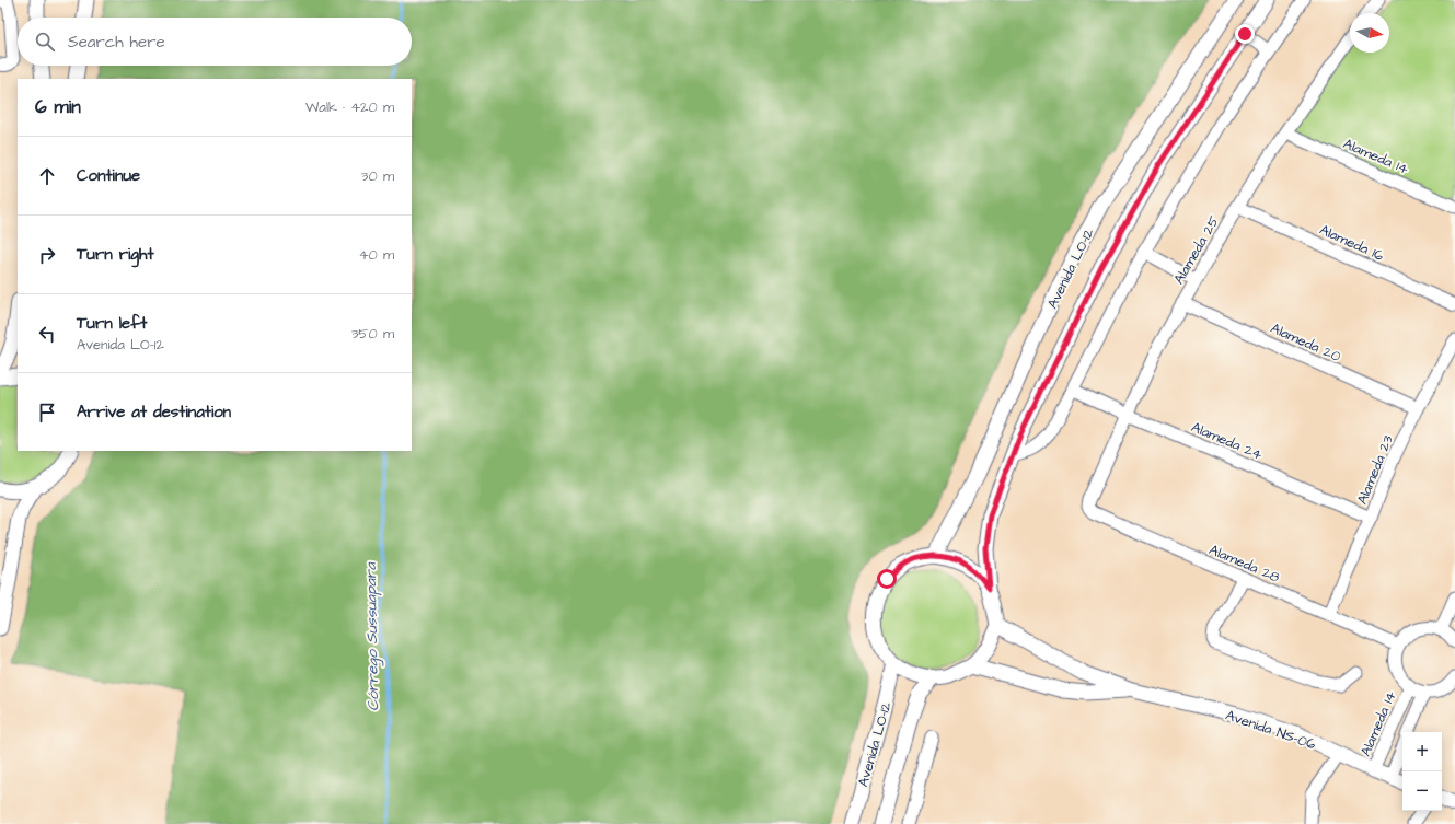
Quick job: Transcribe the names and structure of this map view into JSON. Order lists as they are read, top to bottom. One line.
{"streets":{"street":["Alameda 14","Alameda 16","Alameda 25","Avenida LO-12","Alameda 20","Alameda 24","Alameda 23","Alameda 28","Avenida NS-06"]},"crossings":[["Alameda 14","Alameda 25"],["Alameda 14","Avenida NS-06"],["Alameda 16","Alameda 25"],["Alameda 25","Alameda 20"],["Alameda 25","Alameda 24"],["Alameda 25","Alameda 28"],["Avenida LO-12","Avenida NS-06"],["Alameda 20","Alameda 23"],["Alameda 24","Alameda 23"],["Alameda 23","Alameda 28"]],"water":["Córrego Sussuapara"],"north":"right","page":{"search":"Search here","heading":["6 min","Walk · 420 m"],"list":[["Continue","30 m"],["Turn right","40 m"],["Turn left","Avenida LO-12","350 m"],"Arrive at destination"],"map_buttons":["+","−"]}}
